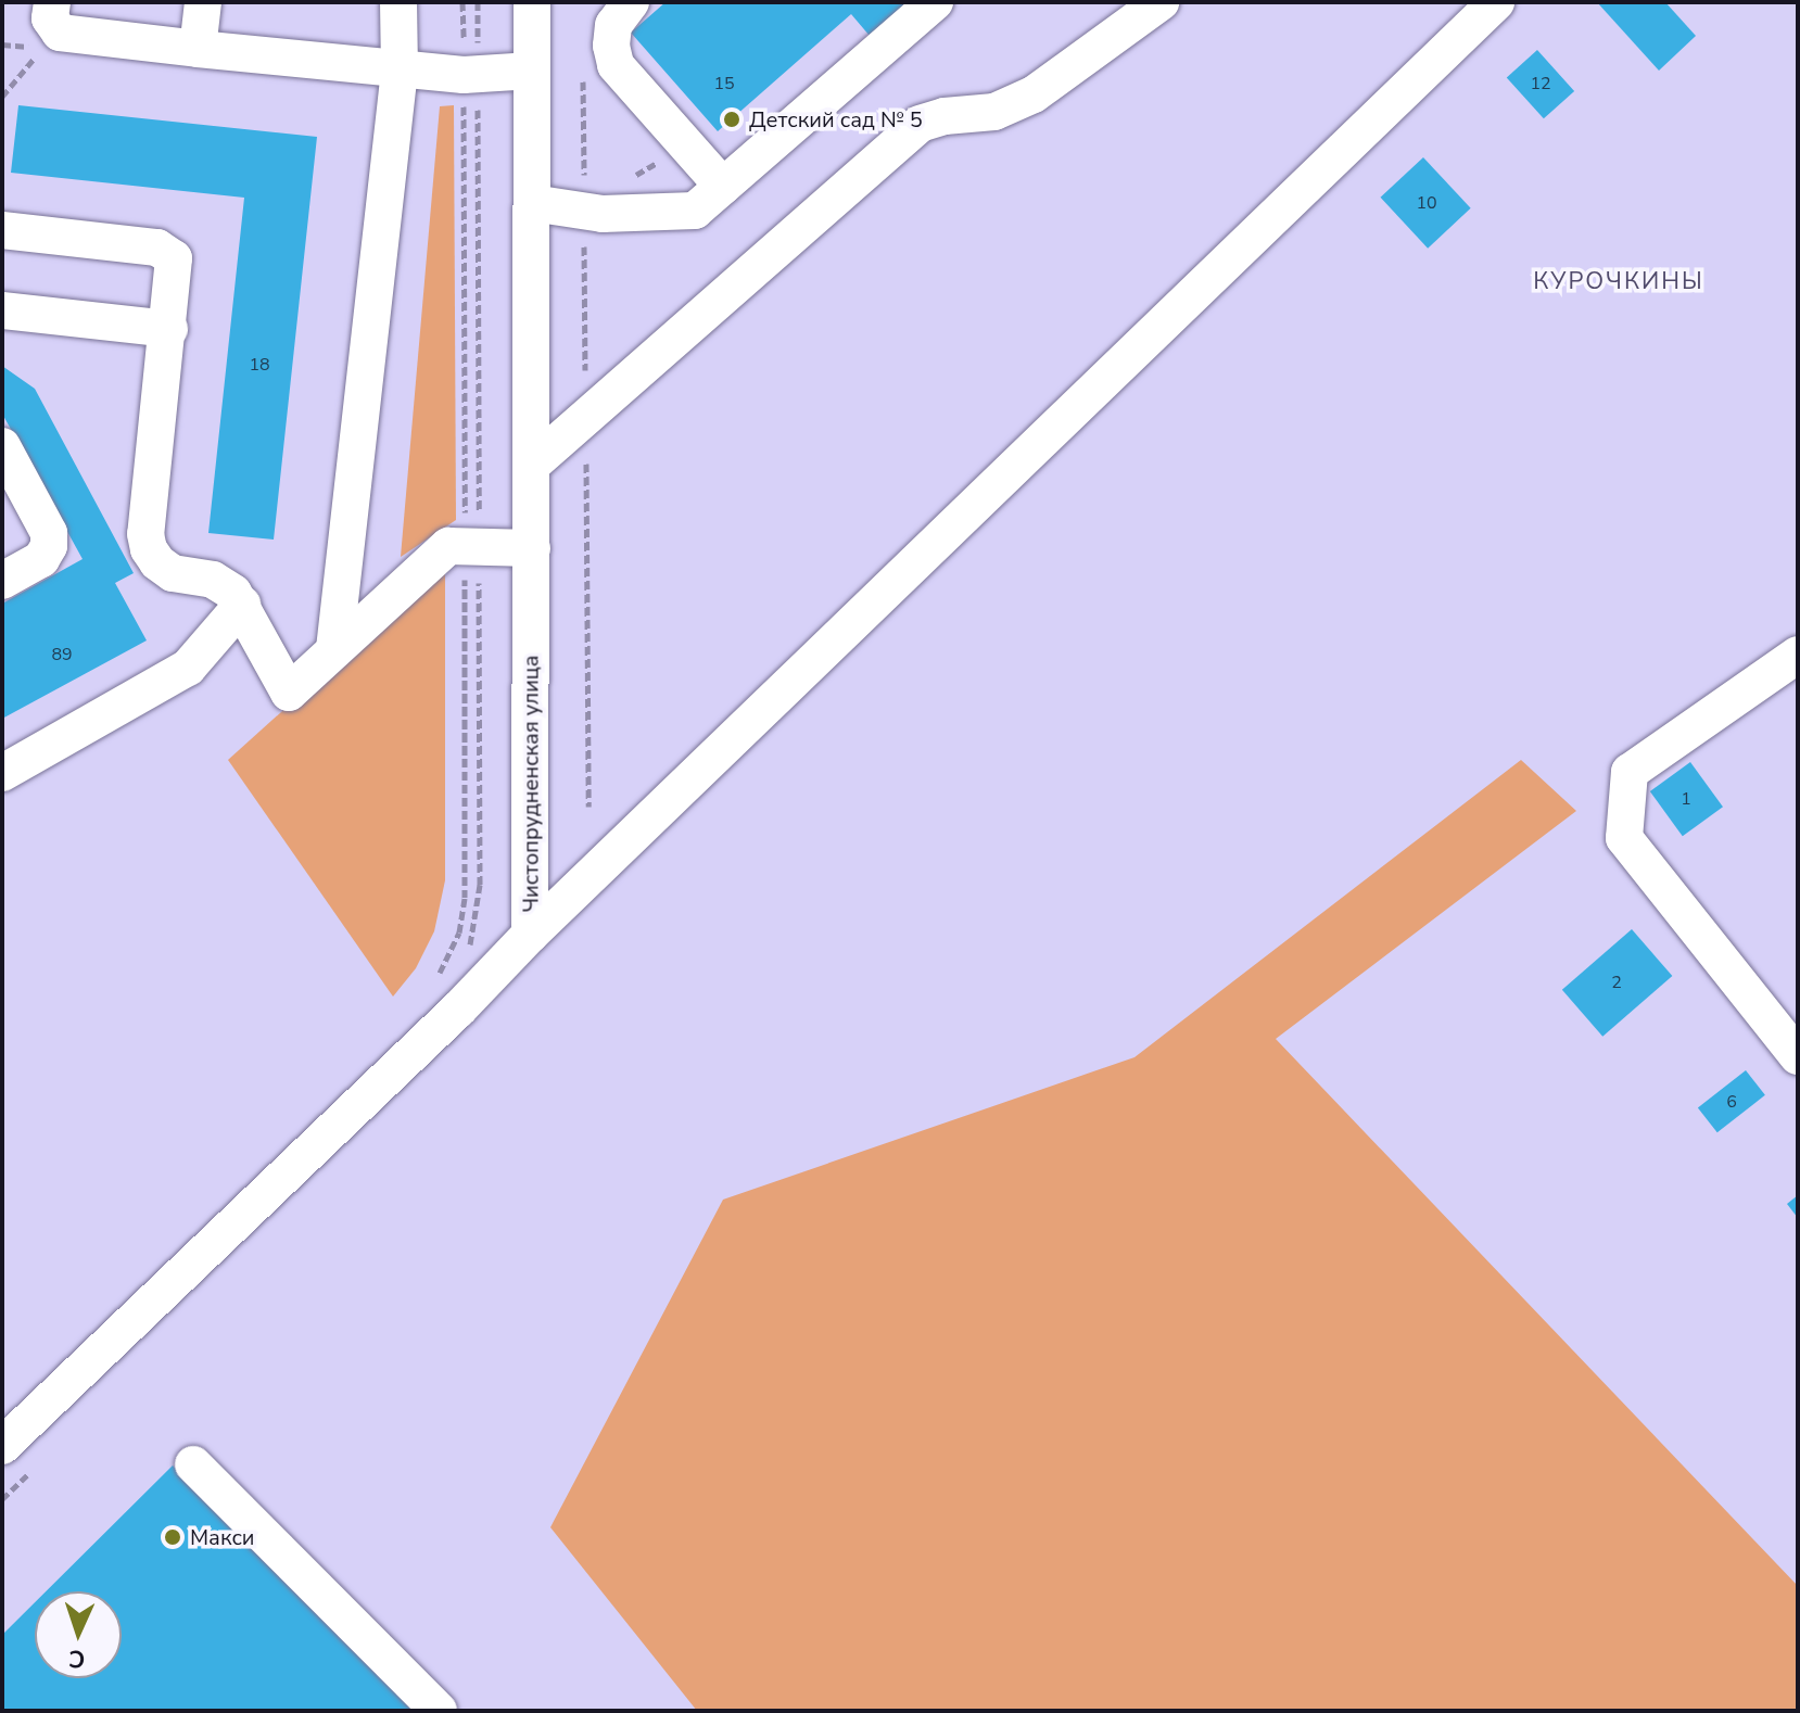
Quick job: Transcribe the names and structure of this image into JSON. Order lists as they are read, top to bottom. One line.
{"streets":{"street":["Чистопрудненская улица"]},"districts":["КУРОЧКИНЫ"],"places":["Детский сад № 5","Макси"],"house_numbers":["15","12","10","18","89","1","2","6"],"north":"bottom"}
